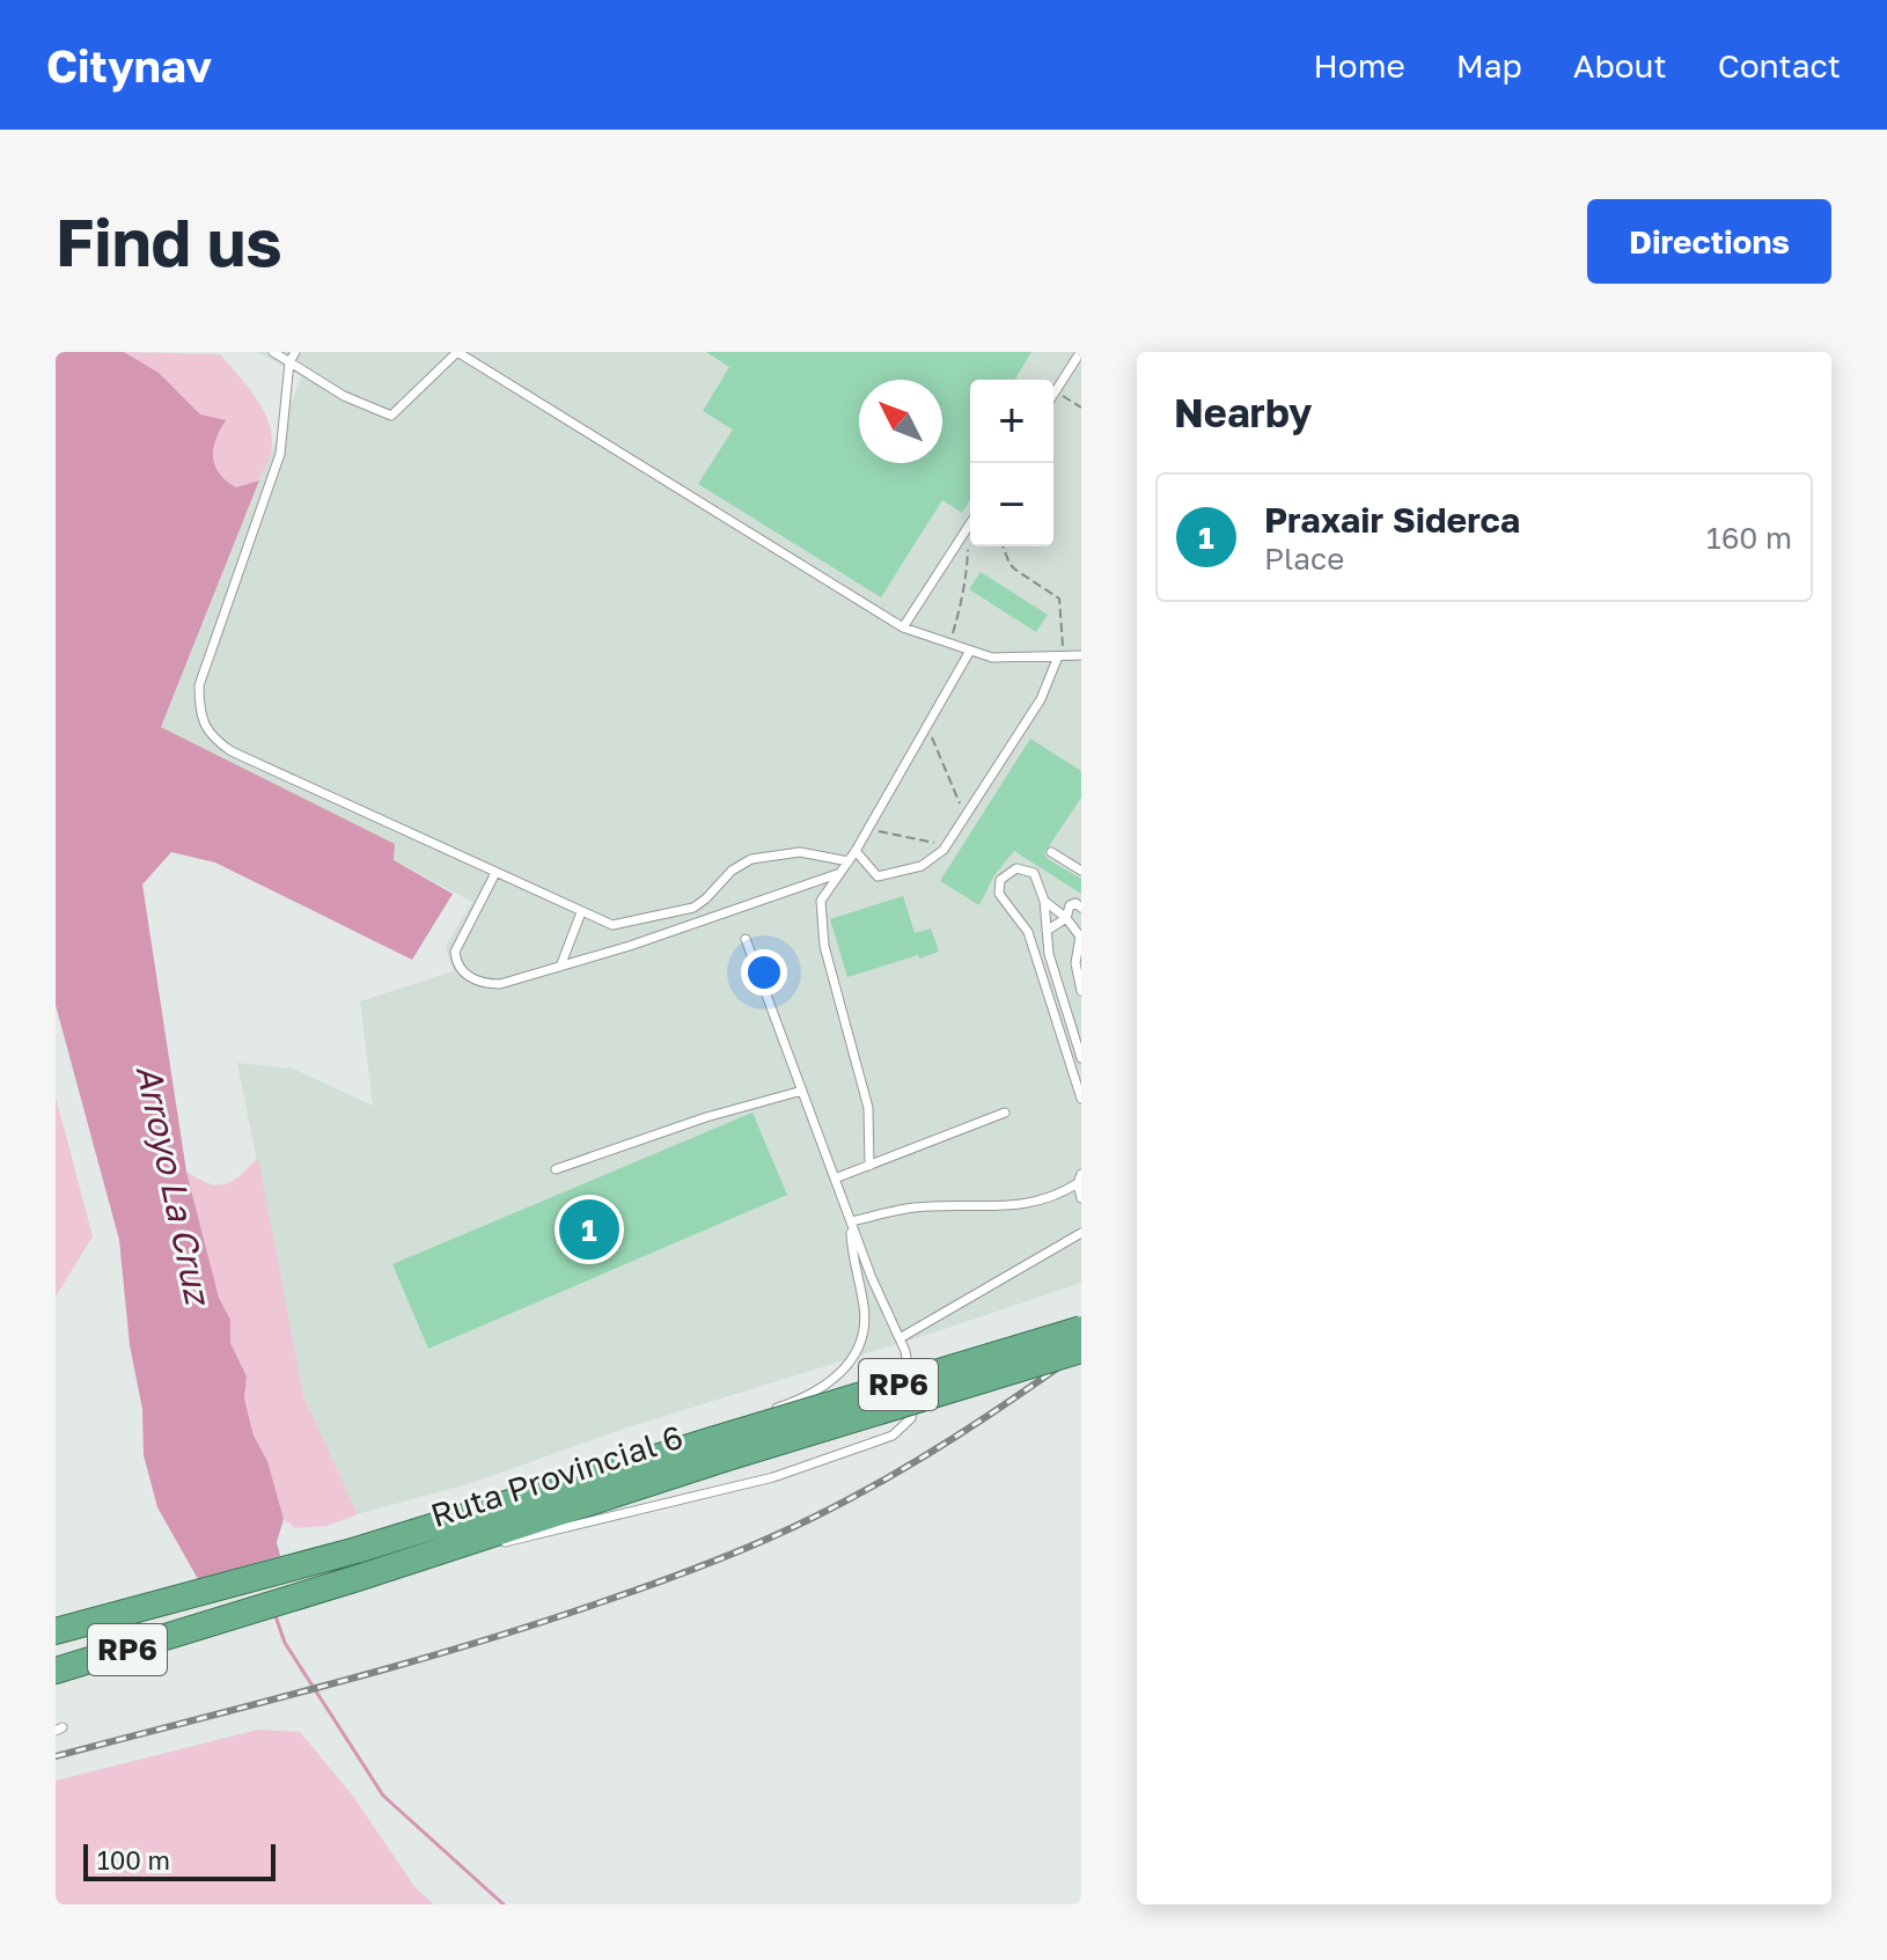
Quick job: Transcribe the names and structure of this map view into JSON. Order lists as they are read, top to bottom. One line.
{"streets":{"highway":["RP6","Ruta Provincial 6"]},"water":["Arroyo La Cruz"],"scale_bar":"100 m","north":"top left","page":{"header":"Citynav","nav":["Home","Map","About","Contact"],"buttons":"Directions","title":"Find us","heading":"Nearby","map_buttons":["+","−"],"list":[{"mark":"1","name":"Praxair Siderca","note":"Place","value":"160 m"}],"pins":"1","scale":"100 m"}}
